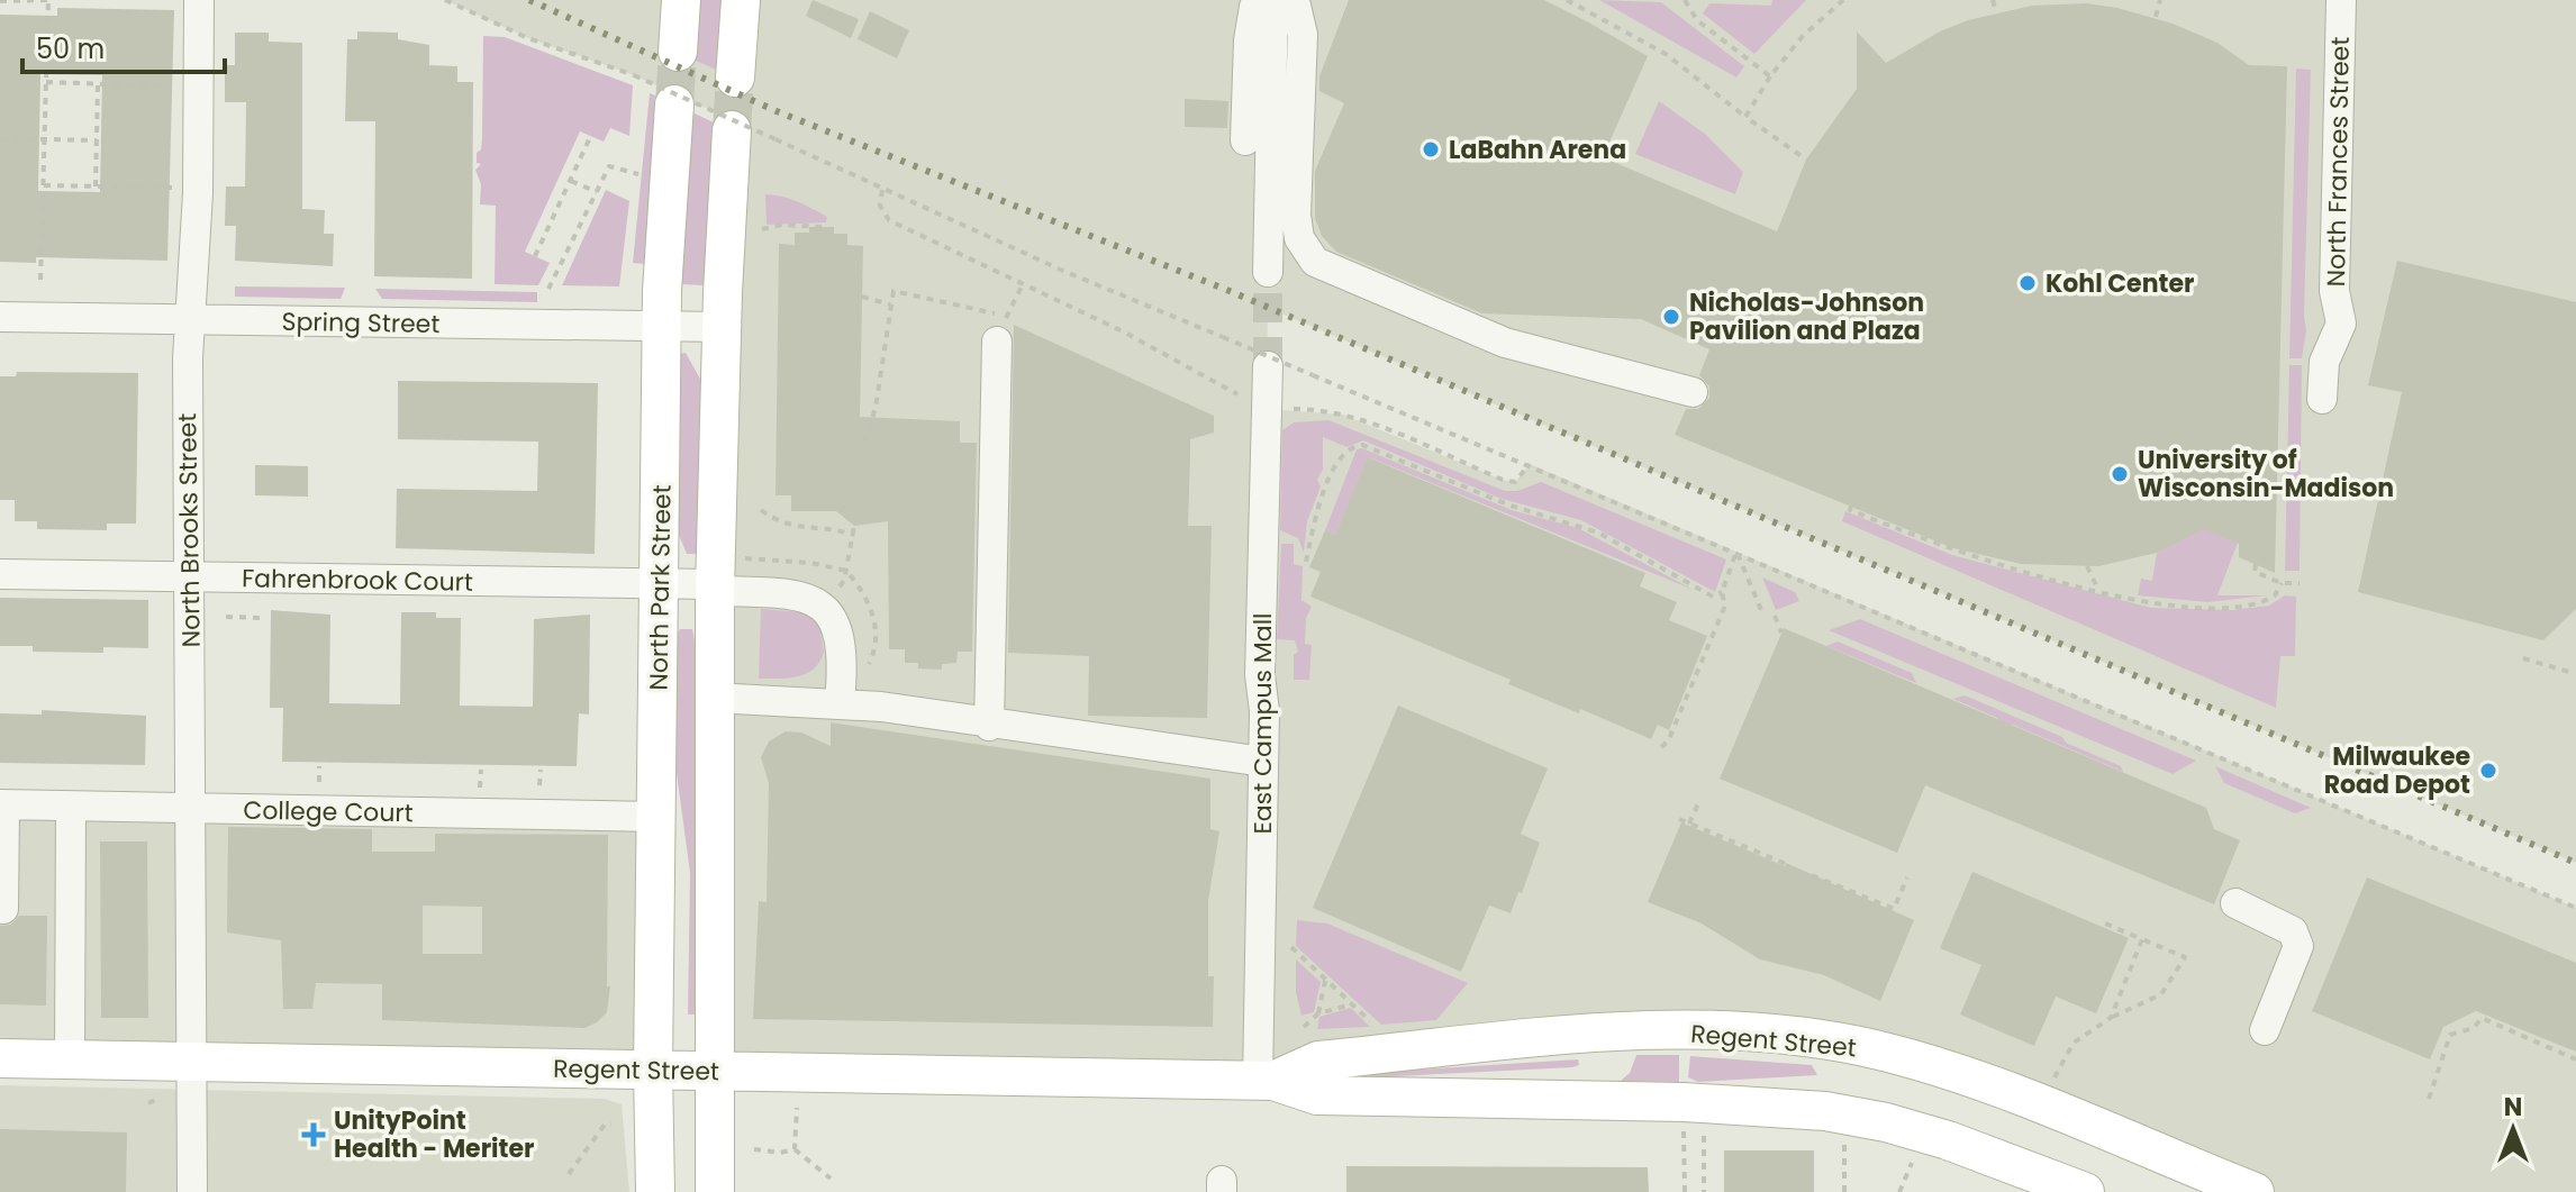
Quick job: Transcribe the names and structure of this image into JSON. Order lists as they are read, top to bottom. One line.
{"streets":{"main road":["North Park Street","Regent Street"],"street":["North Frances Street","Spring Street","North Brooks Street","Fahrenbrook Court","East Campus Mall","College Court"]},"crossings":[["Spring Street","North Brooks Street"],["Spring Street","North Park Street"],["North Brooks Street","Fahrenbrook Court"],["North Brooks Street","College Court"],["North Brooks Street","Regent Street"],["Fahrenbrook Court","North Park Street"],["North Park Street","College Court"],["North Park Street","Regent Street"],["East Campus Mall","Regent Street"]],"places":{"other":["LaBahn Arena","Kohl Center","Nicholas-Johnson Pavilion and Plaza","University of Wisconsin-Madison","Milwaukee Road Depot"],"health":["UnityPoint Health - Meriter"]},"scale_bar":"50 m","north":"top"}
